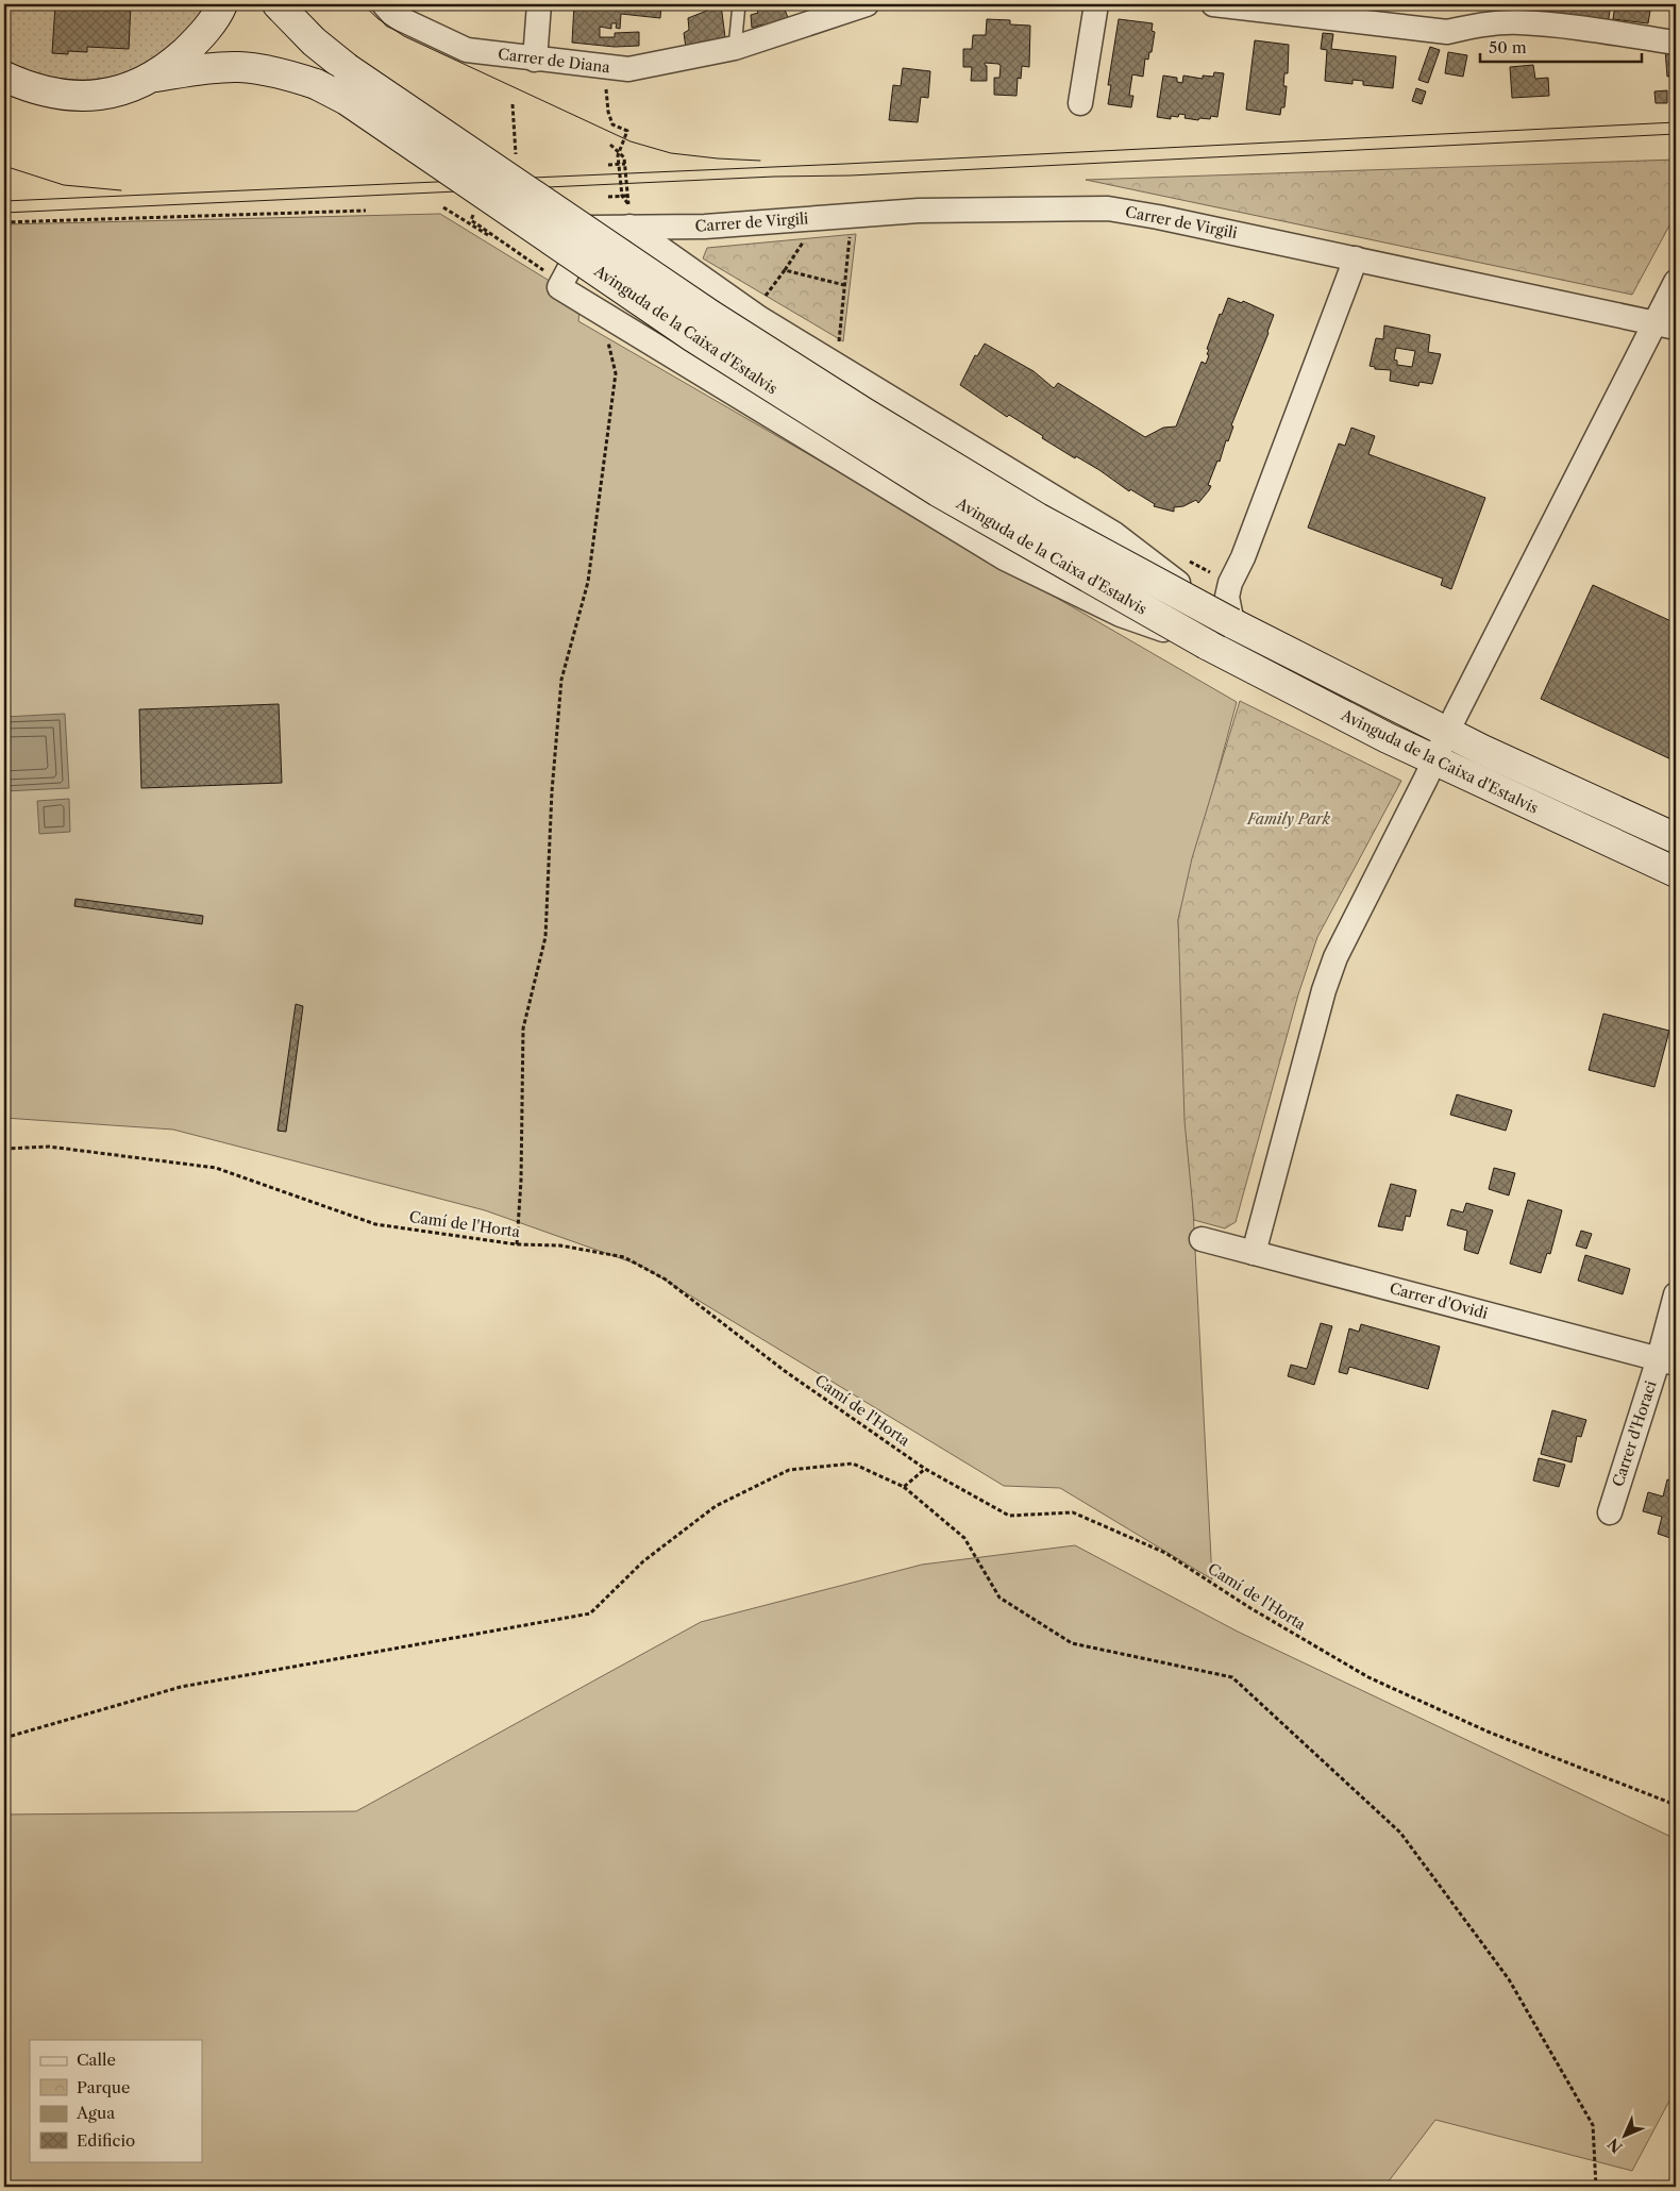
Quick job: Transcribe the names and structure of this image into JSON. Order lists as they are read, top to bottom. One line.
{"streets":{"main road":["Avinguda de la Caixa d'Estalvis"],"street":["Carrer de Diana","Carrer de Virgili","Carrer d'Ovidi","Carrer d'Horaci"],"path":["Camí de l'Horta"]},"crossings":[["Carrer de Virgili","Avinguda de la Caixa d'Estalvis"],["Carrer d'Ovidi","Carrer d'Horaci"]],"parks":["Family Park"],"legend":["Calle","Parque","Agua","Edificio"],"scale_bar":"50 m","north":"bottom left"}
